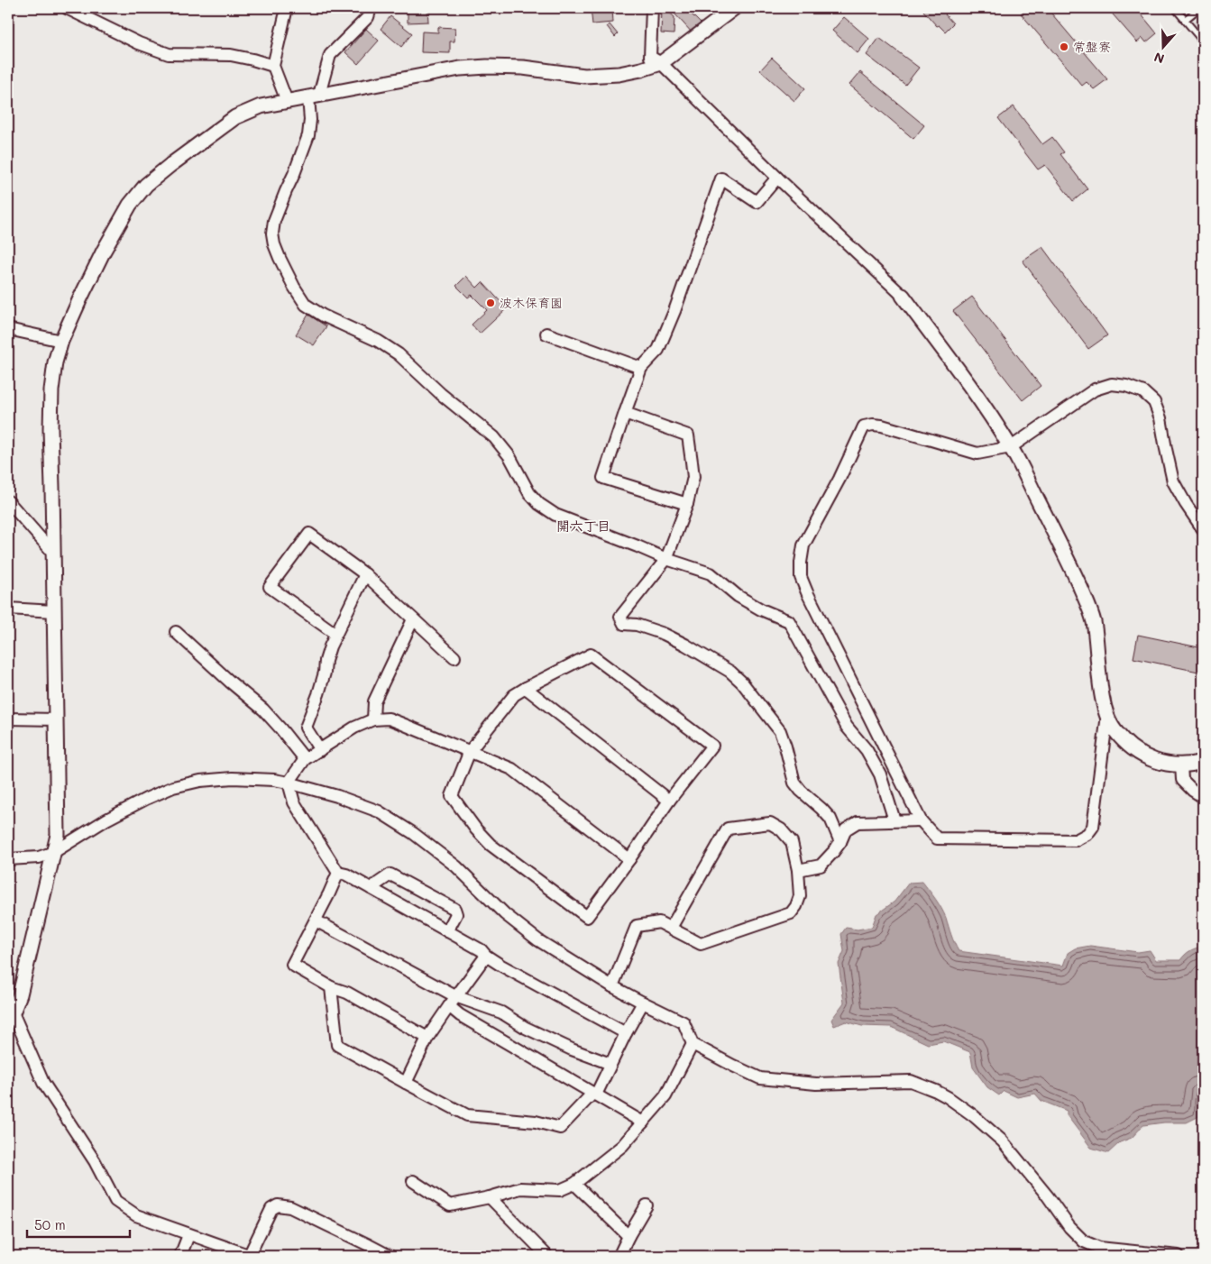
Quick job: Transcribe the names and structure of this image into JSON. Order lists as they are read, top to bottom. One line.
{"districts":["開六丁目"],"places":["常盤寮","波木保育園"],"scale_bar":"50 m","north":"bottom"}
